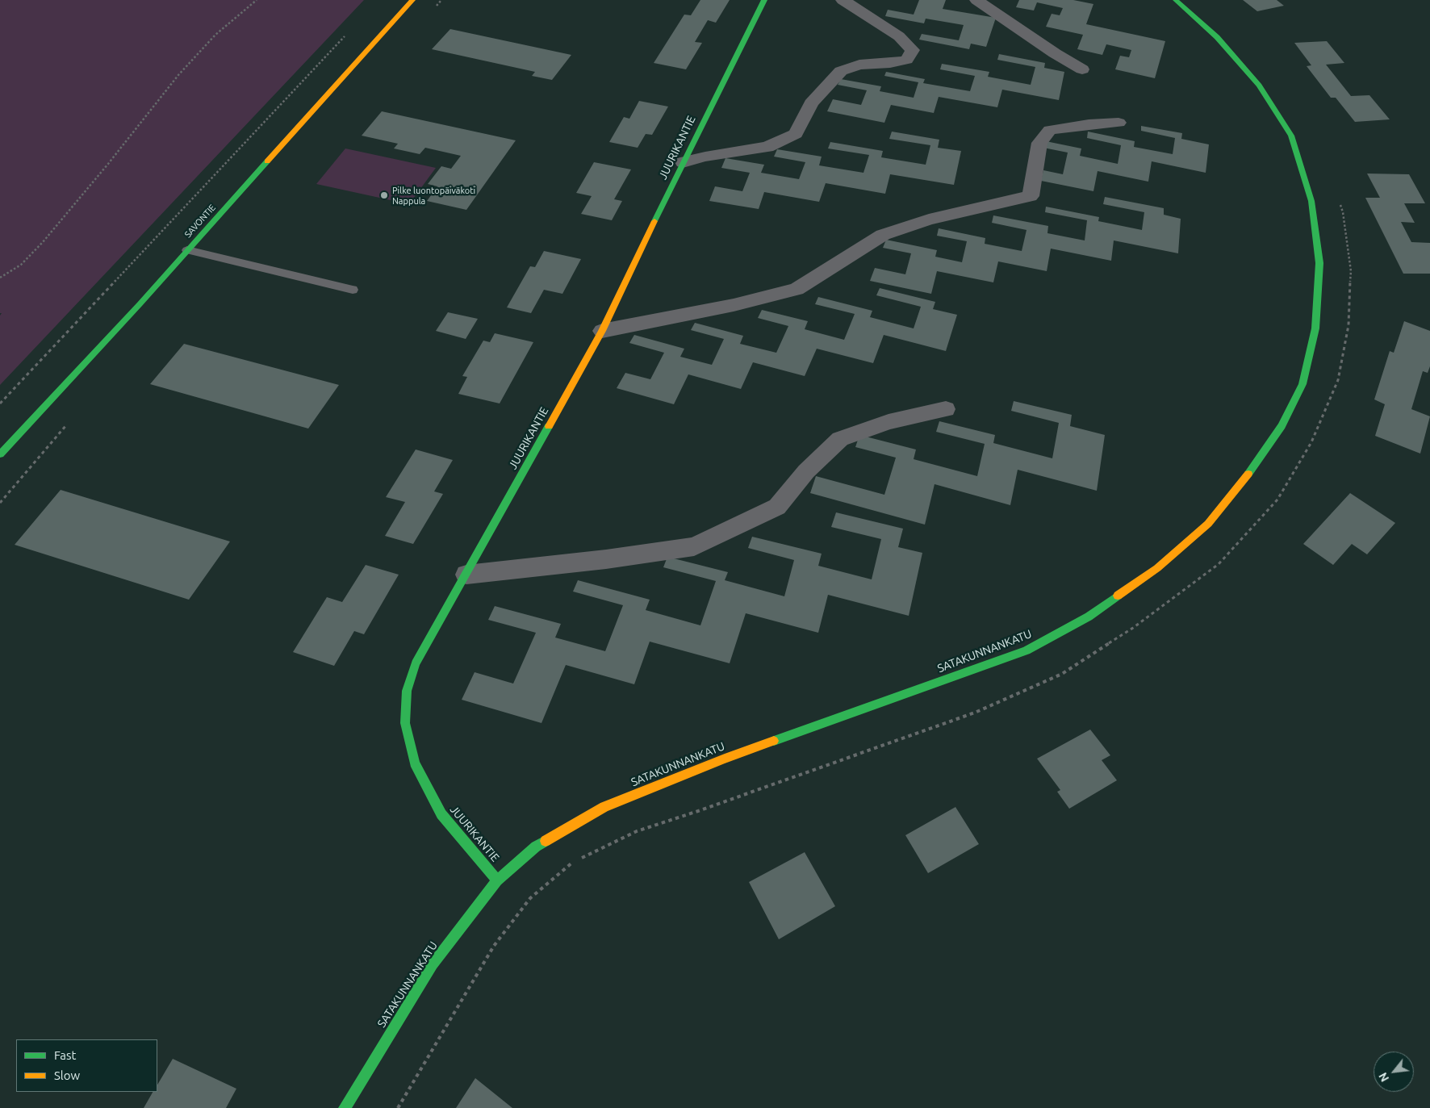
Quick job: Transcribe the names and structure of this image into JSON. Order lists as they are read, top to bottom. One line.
{"streets":{"street":["JUURIKANTIE","SAVONTIE","SATAKUNNANKATU"]},"crossings":[["JUURIKANTIE","SATAKUNNANKATU"]],"places":["Pilke luontopäiväkoti Nappula"],"legend":["Fast","Slow"],"north":"bottom left"}
